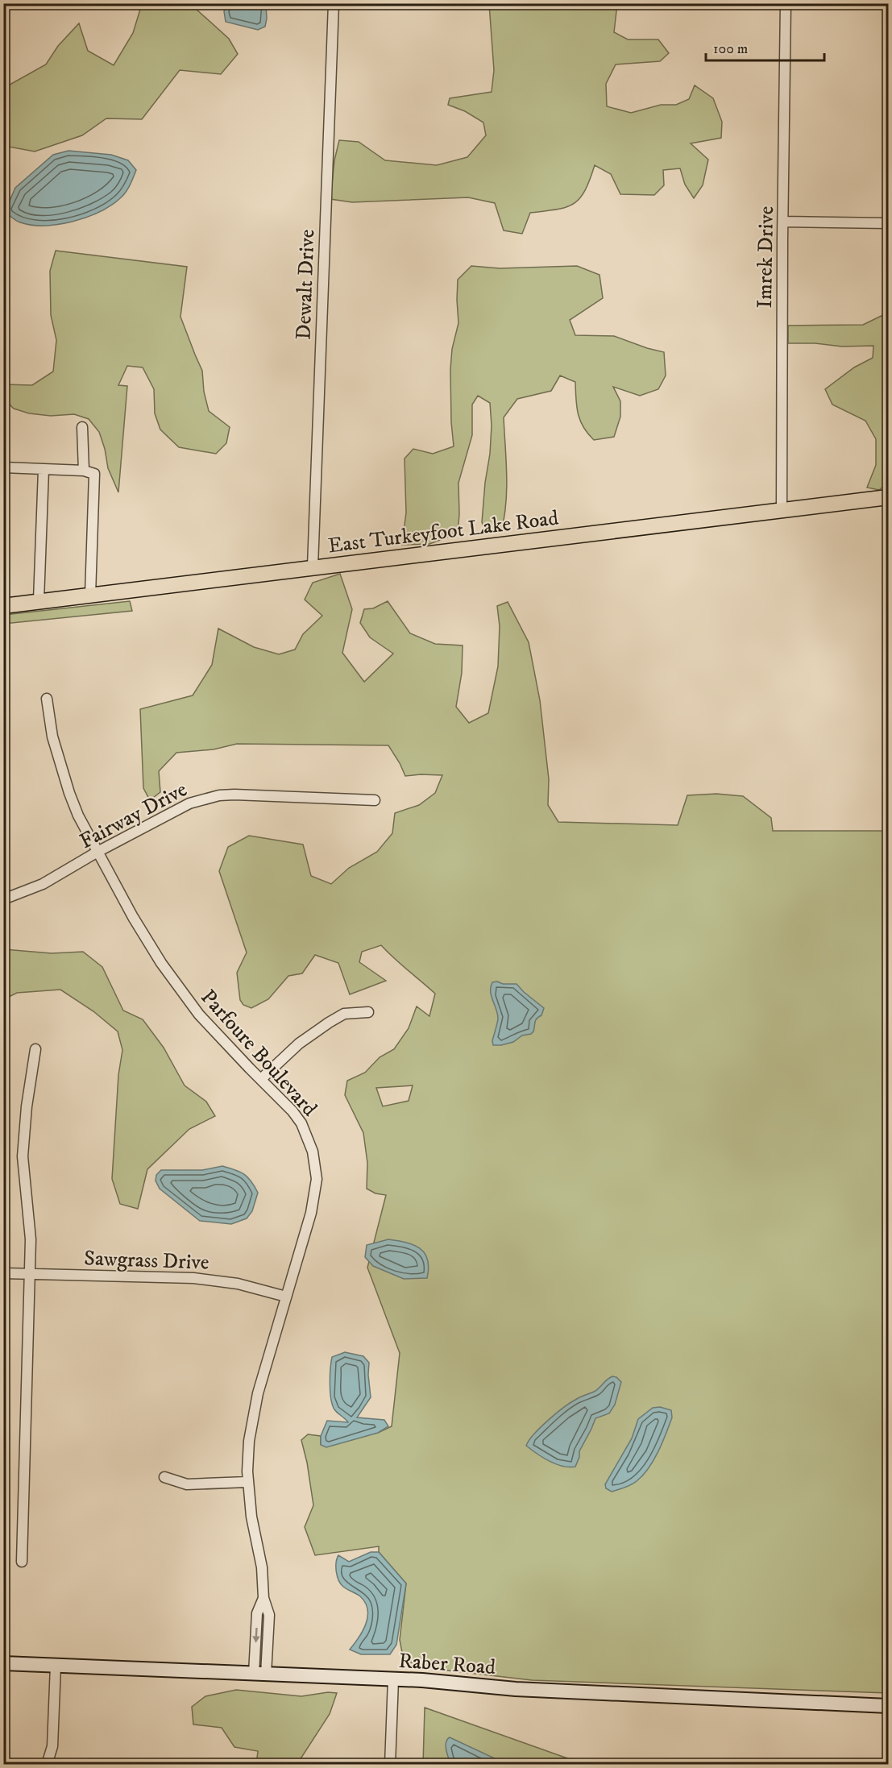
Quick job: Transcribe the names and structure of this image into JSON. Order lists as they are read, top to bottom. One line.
{"streets":{"main road":["East Turkeyfoot Lake Road"],"street":["Imrek Drive","Dewalt Drive","Fairway Drive","Parfoure Boulevard","Sawgrass Drive","Raber Road"]},"crossings":[["Imrek Drive","East Turkeyfoot Lake Road"],["Dewalt Drive","East Turkeyfoot Lake Road"],["Fairway Drive","Parfoure Boulevard"],["Parfoure Boulevard","Sawgrass Drive"],["Parfoure Boulevard","Raber Road"]],"scale_bar":"100 m"}
